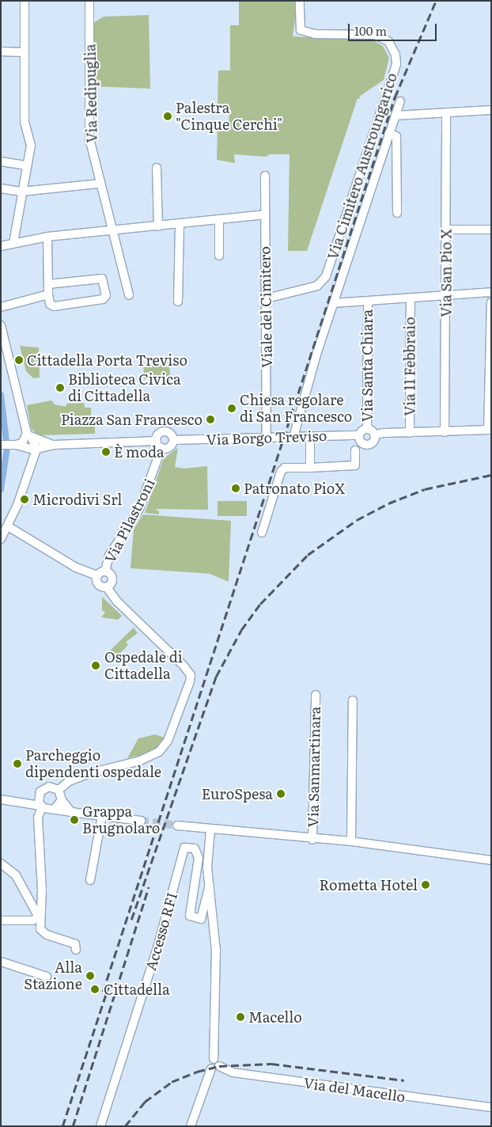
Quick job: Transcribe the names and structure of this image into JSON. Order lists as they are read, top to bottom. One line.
{"streets":{"street":["Via Redipuglia","Via Cimitero Austroungarico","Via San Pio X","Viale del Cimitero","Via Santa Chiara","Via 11 Febbraio","Via Borgo Treviso","Via Pilastroni","Via Sanmartinara","Accesso RFI","Via del Macello"]},"crossings":[["Via Cimitero Austroungarico","Viale del Cimitero"],["Via San Pio X","Via Borgo Treviso"],["Viale del Cimitero","Via Borgo Treviso"],["Via Santa Chiara","Via Borgo Treviso"],["Via 11 Febbraio","Via Borgo Treviso"],["Via Borgo Treviso","Via Pilastroni"]],"places":["Palestra \"Cinque Cerchi\"","Cittadella Porta Treviso","Biblioteca Civica di Cittadella","Chiesa regolare di San Francesco","Piazza San Francesco","È moda","Patronato PioX","Microdivi Srl","Ospedale di Cittadella","Parcheggio dipendenti ospedale","EuroSpesa","Grappa Brugnolaro","Rometta Hotel","Alla Stazione","Cittadella","Macello"],"scale_bar":"100 m"}
